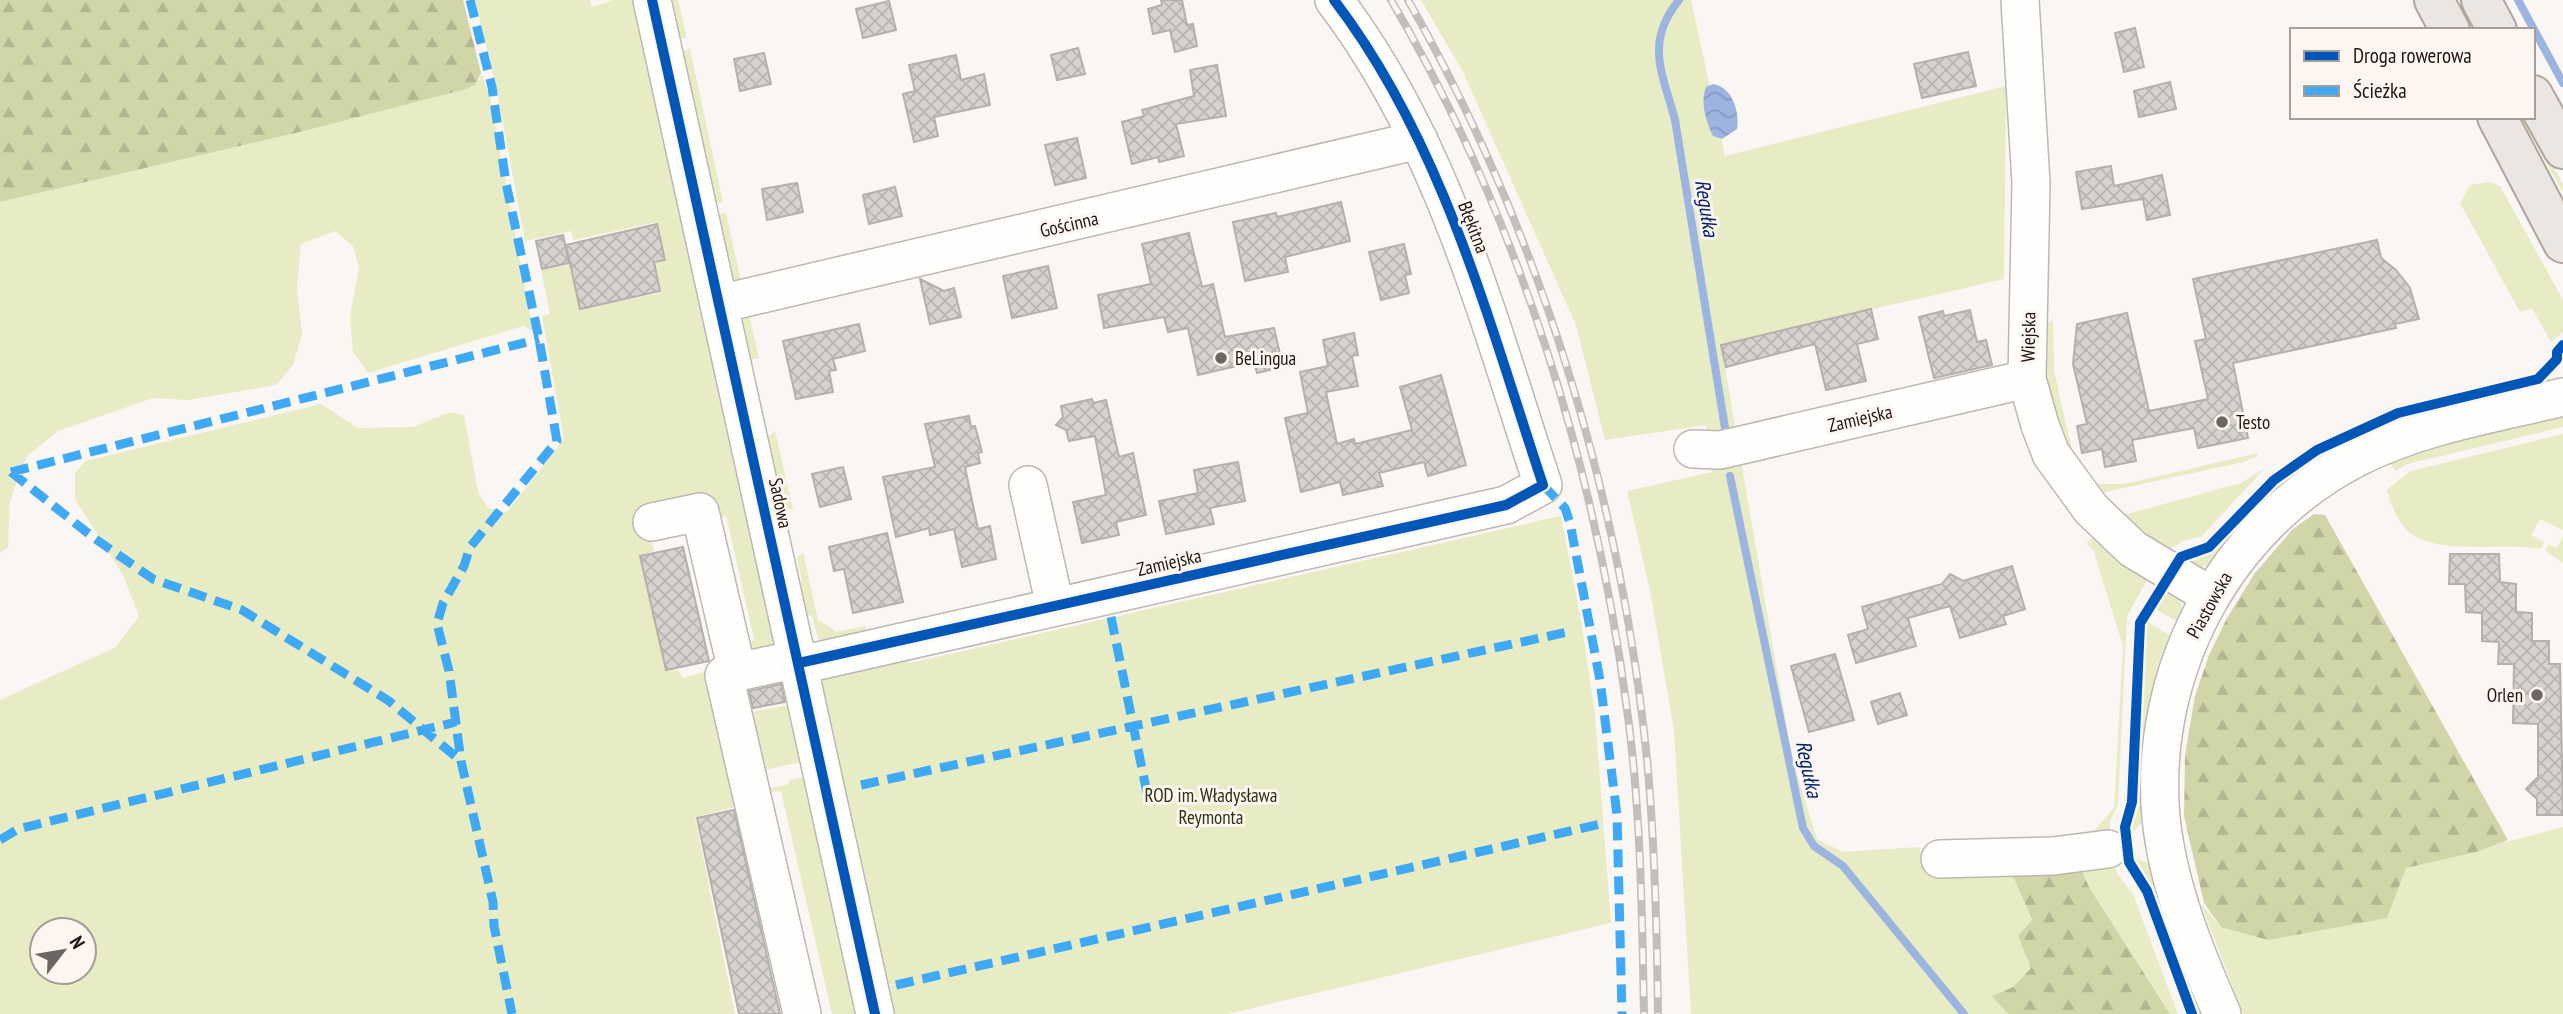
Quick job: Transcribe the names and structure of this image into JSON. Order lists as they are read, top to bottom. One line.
{"streets":{"street":["Gościnna","Błękitna","Wiejska","Zamiejska","Sadowa","Piastowska"]},"crossings":[["Gościnna","Błękitna"],["Gościnna","Sadowa"],["Błękitna","Zamiejska"],["Wiejska","Zamiejska"],["Wiejska","Piastowska"],["Zamiejska","Sadowa"]],"water":["Regułka"],"parks":["ROD im. Władysława Reymonta"],"places":["BeLingua","Testo","Orlen"],"legend":["Droga rowerowa","Ścieżka"],"north":"top right"}
